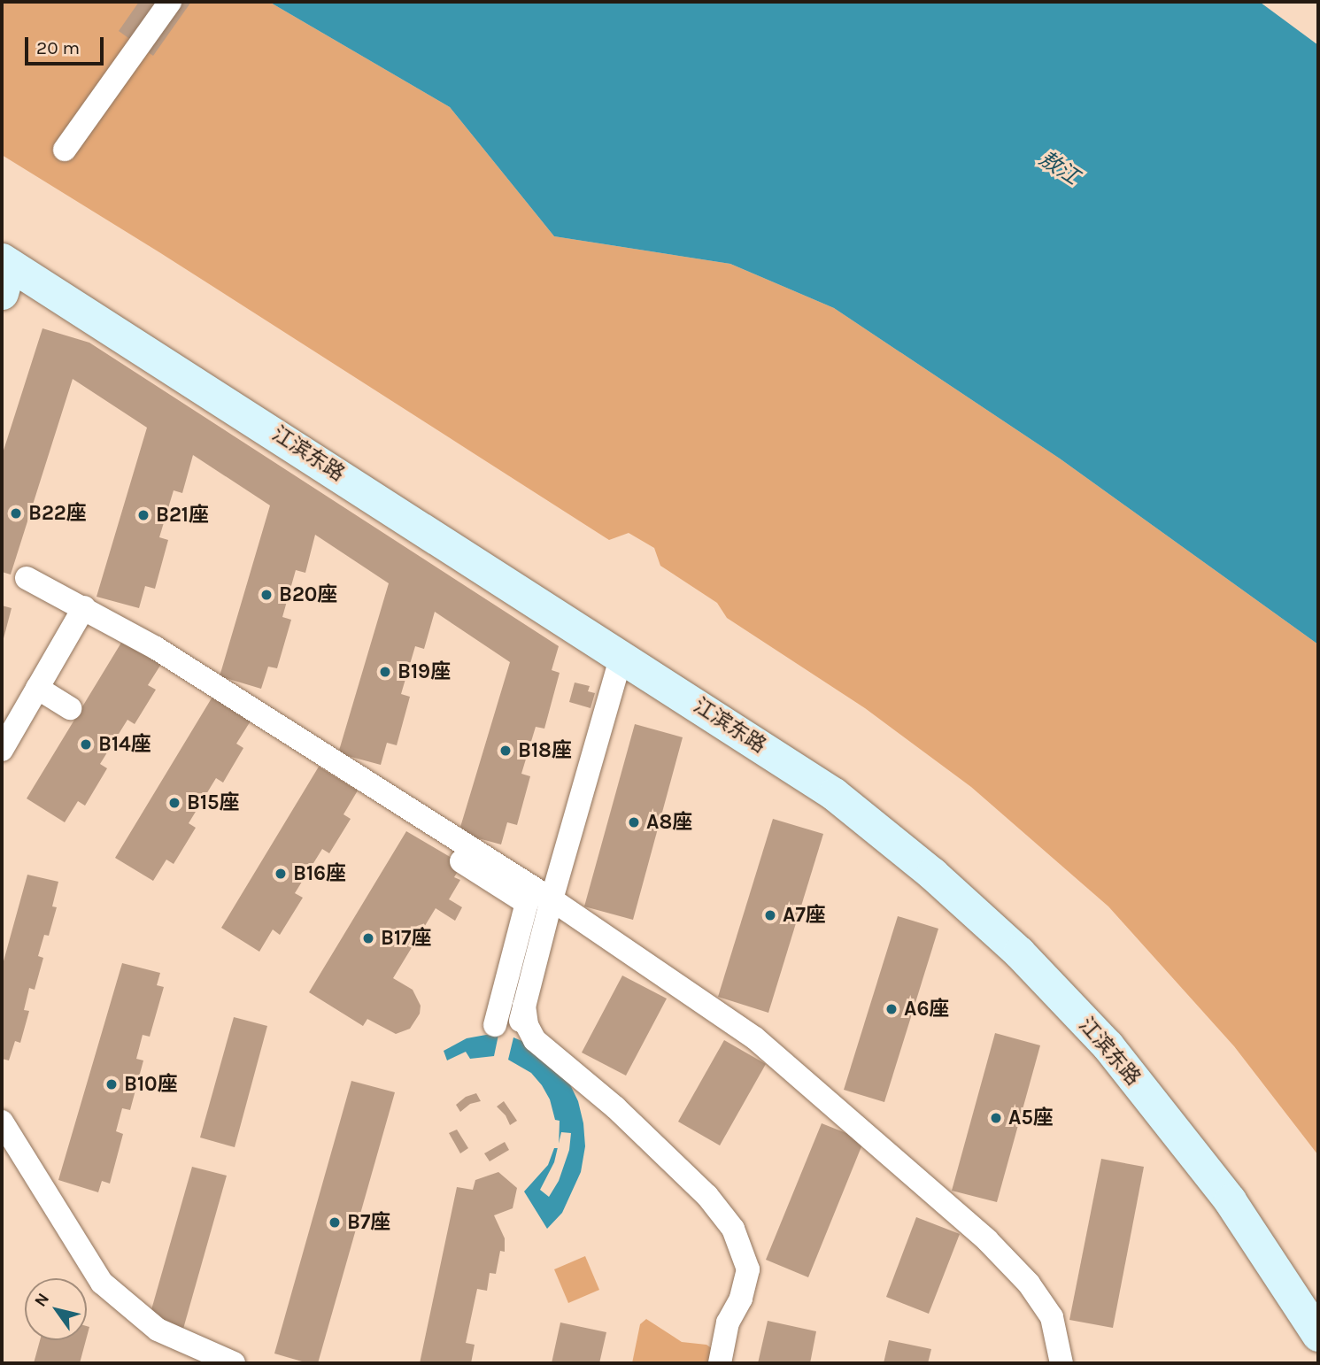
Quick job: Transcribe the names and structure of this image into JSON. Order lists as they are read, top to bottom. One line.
{"streets":{"main road":["江滨东路"]},"water":["敖江"],"places":["B22座","B21座","B20座","B19座","B14座","B18座","B15座","A8座","B16座","A7座","B17座","A6座","B10座","A5座","B7座"],"scale_bar":"20 m","north":"top left"}
